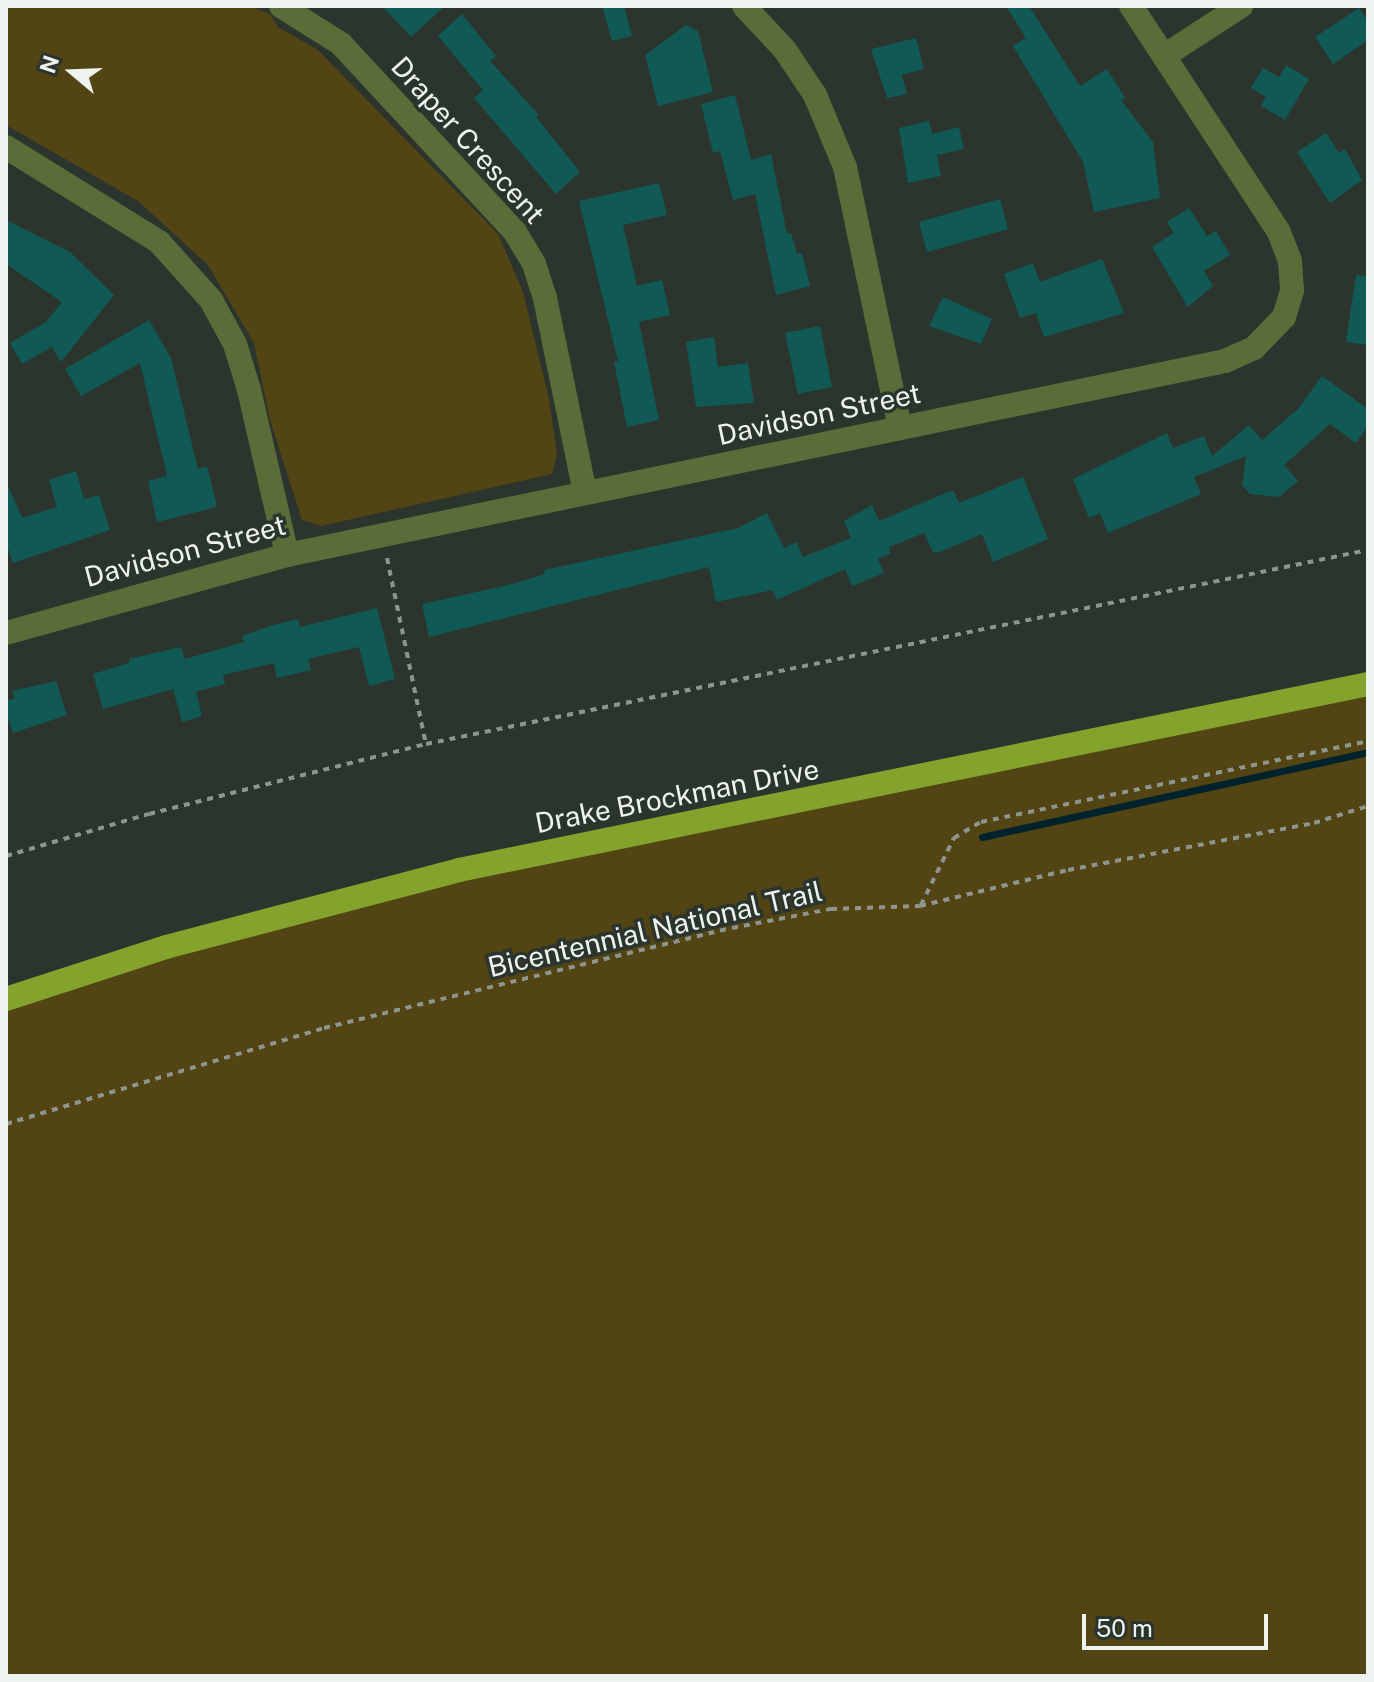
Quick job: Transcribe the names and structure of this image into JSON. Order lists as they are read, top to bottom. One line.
{"streets":{"main road":["Drake Brockman Drive"],"street":["Draper Crescent","Davidson Street"],"path":["Bicentennial National Trail"]},"crossings":[["Draper Crescent","Davidson Street"]],"scale_bar":"50 m","north":"left"}
